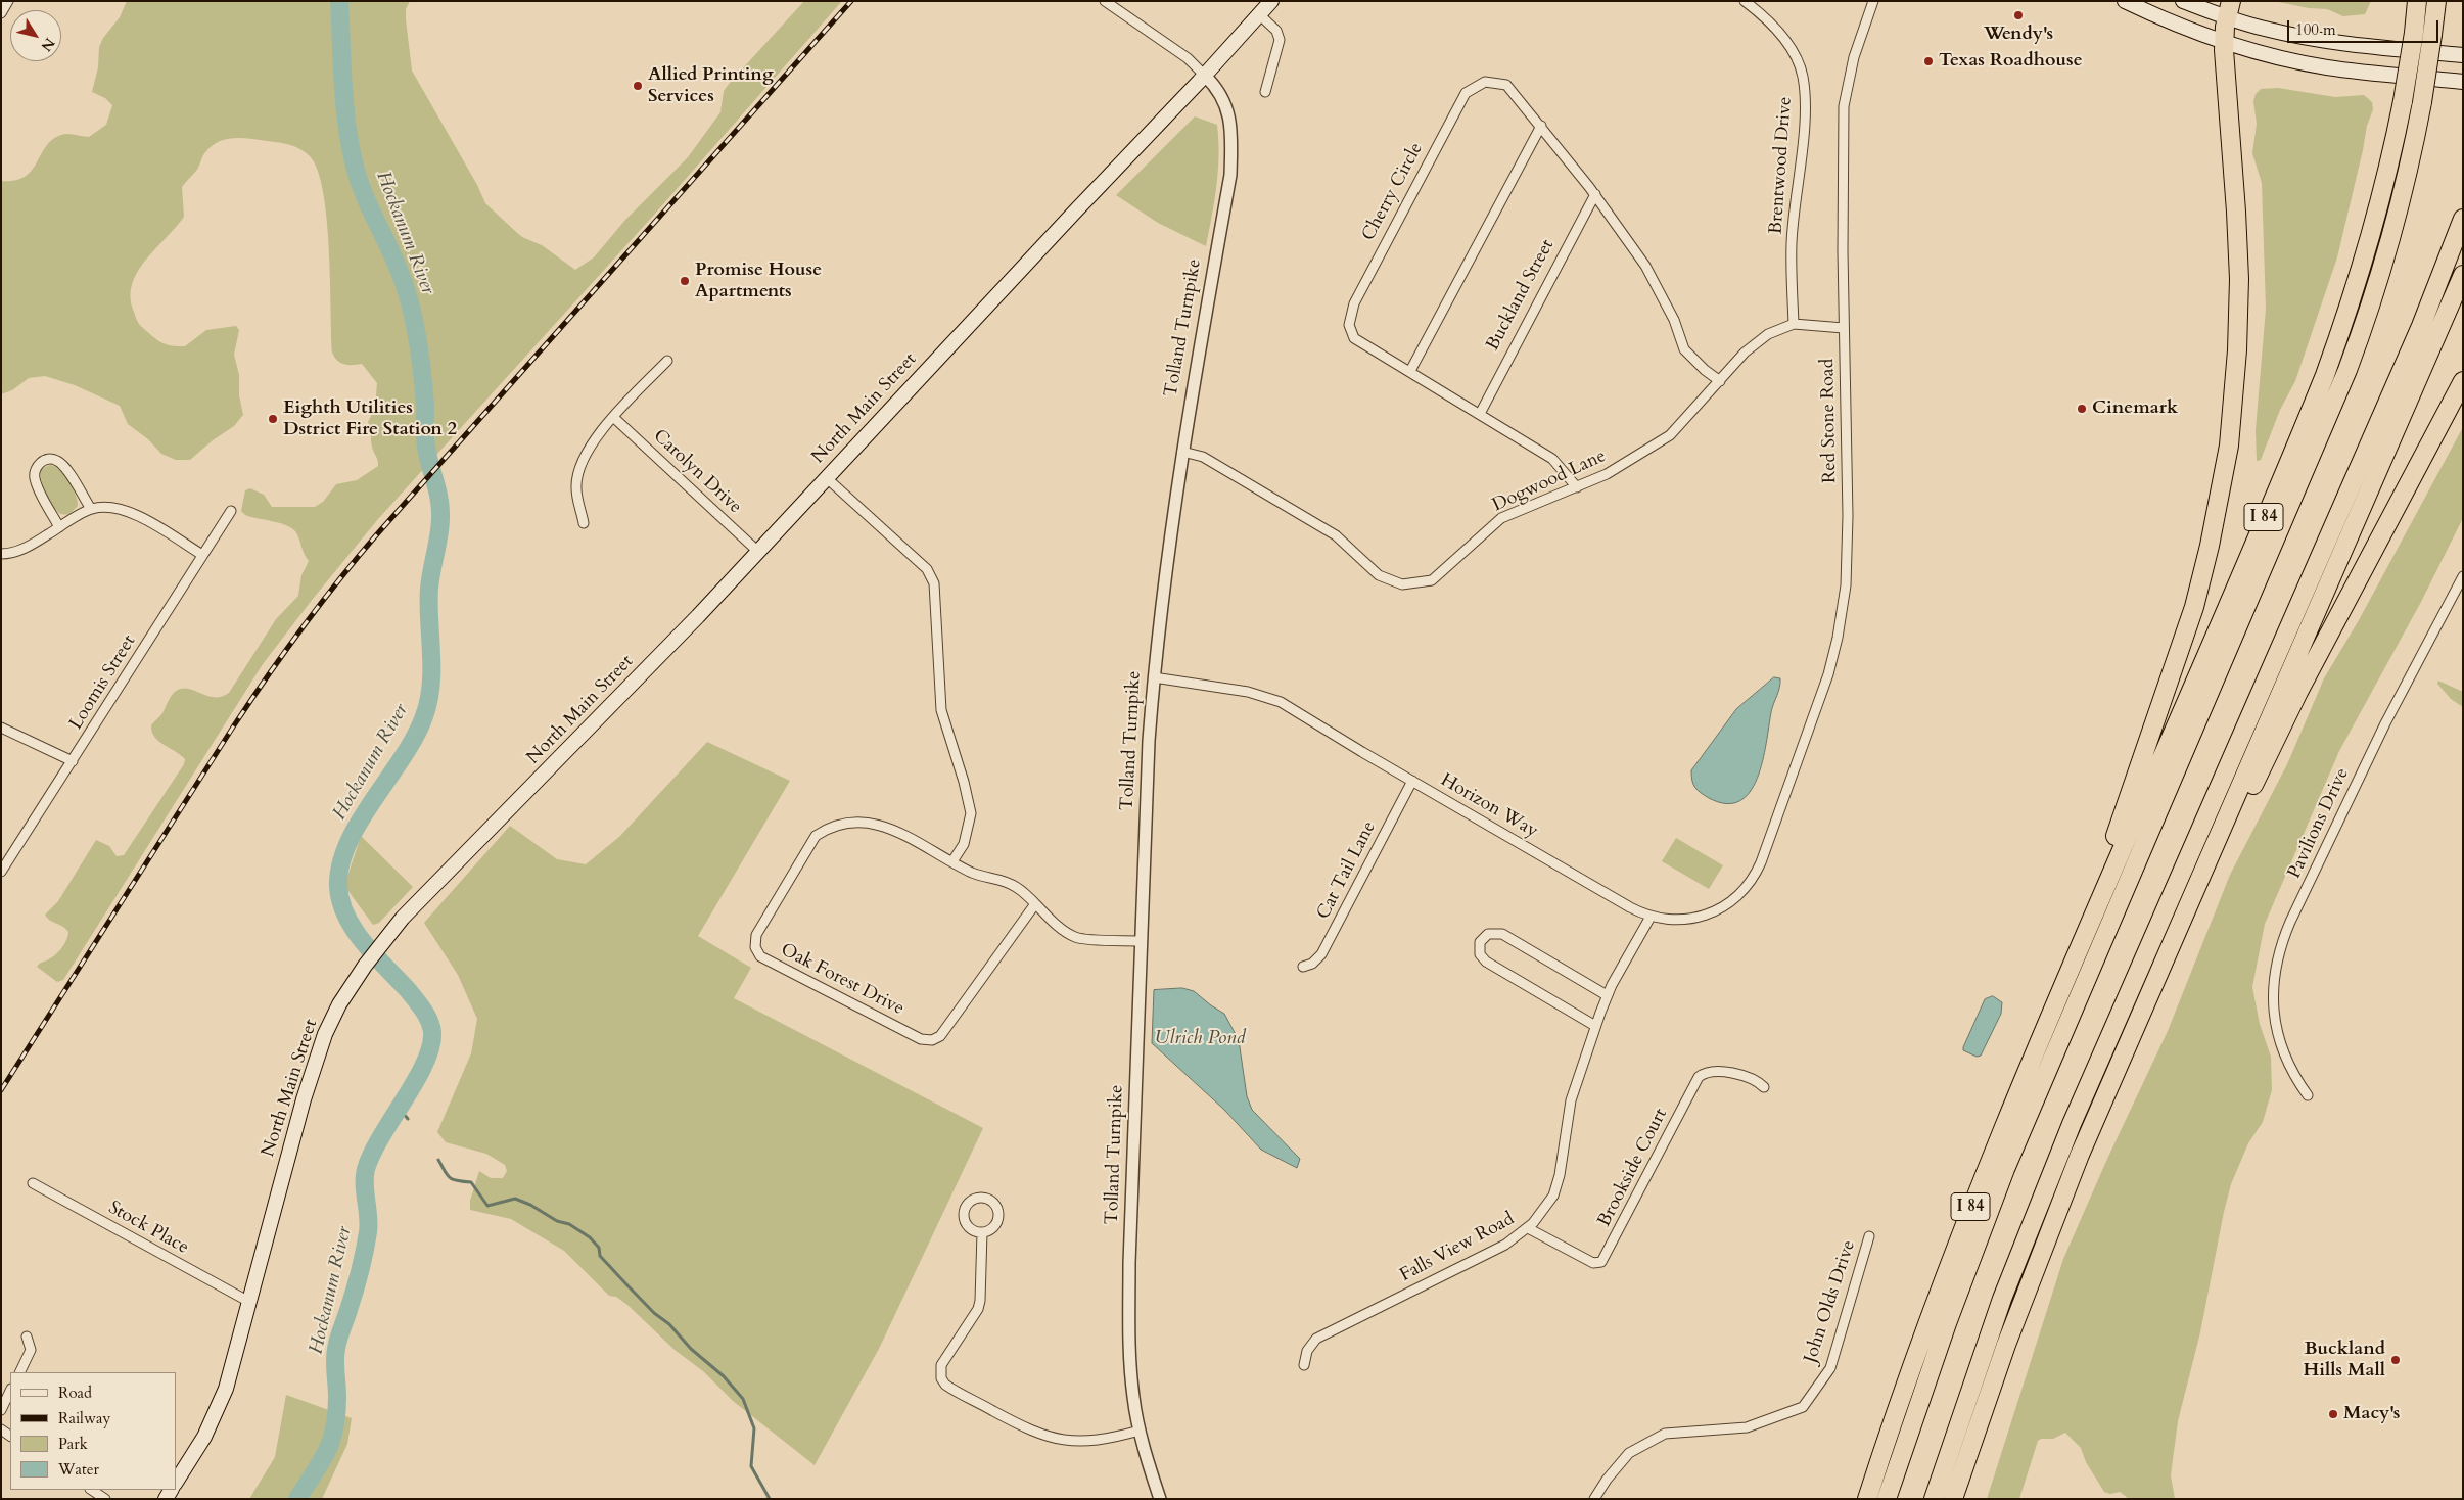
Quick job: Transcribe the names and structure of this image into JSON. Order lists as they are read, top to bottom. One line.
{"streets":{"highway":["I 84"],"main road":["North Main Street"],"street":["Brentwood Drive","Cherry Circle","Buckland Street","Tolland Turnpike","Red Stone Road","Carolyn Drive","Dogwood Lane","Loomis Street","Horizon Way","Pavilions Drive","Cat Tail Lane","Oak Forest Drive","Brookside Court","Stock Place","Falls View Road","John Olds Drive"]},"crossings":[["Brentwood Drive","Dogwood Lane"],["Cherry Circle","Buckland Street"],["Cherry Circle","Dogwood Lane"],["Tolland Turnpike","North Main Street"],["Tolland Turnpike","Dogwood Lane"],["Tolland Turnpike","Horizon Way"],["Tolland Turnpike","Oak Forest Drive"],["North Main Street","Carolyn Drive"],["North Main Street","Stock Place"],["Red Stone Road","Dogwood Lane"],["Red Stone Road","Horizon Way"],["Horizon Way","Cat Tail Lane"],["Horizon Way","Falls View Road"],["Brookside Court","Falls View Road"]],"water":["Hockanum River","Ulrich Pond"],"places":["Wendy's","Texas Roadhouse","Allied Printing Services","Promise House Apartments","Cinemark","Eighth Utilities Dstrict Fire Station 2","Buckland Hills Mall","Macy's"],"legend":["Road","Railway","Park","Water"],"scale_bar":"100 m","north":"bottom right"}
